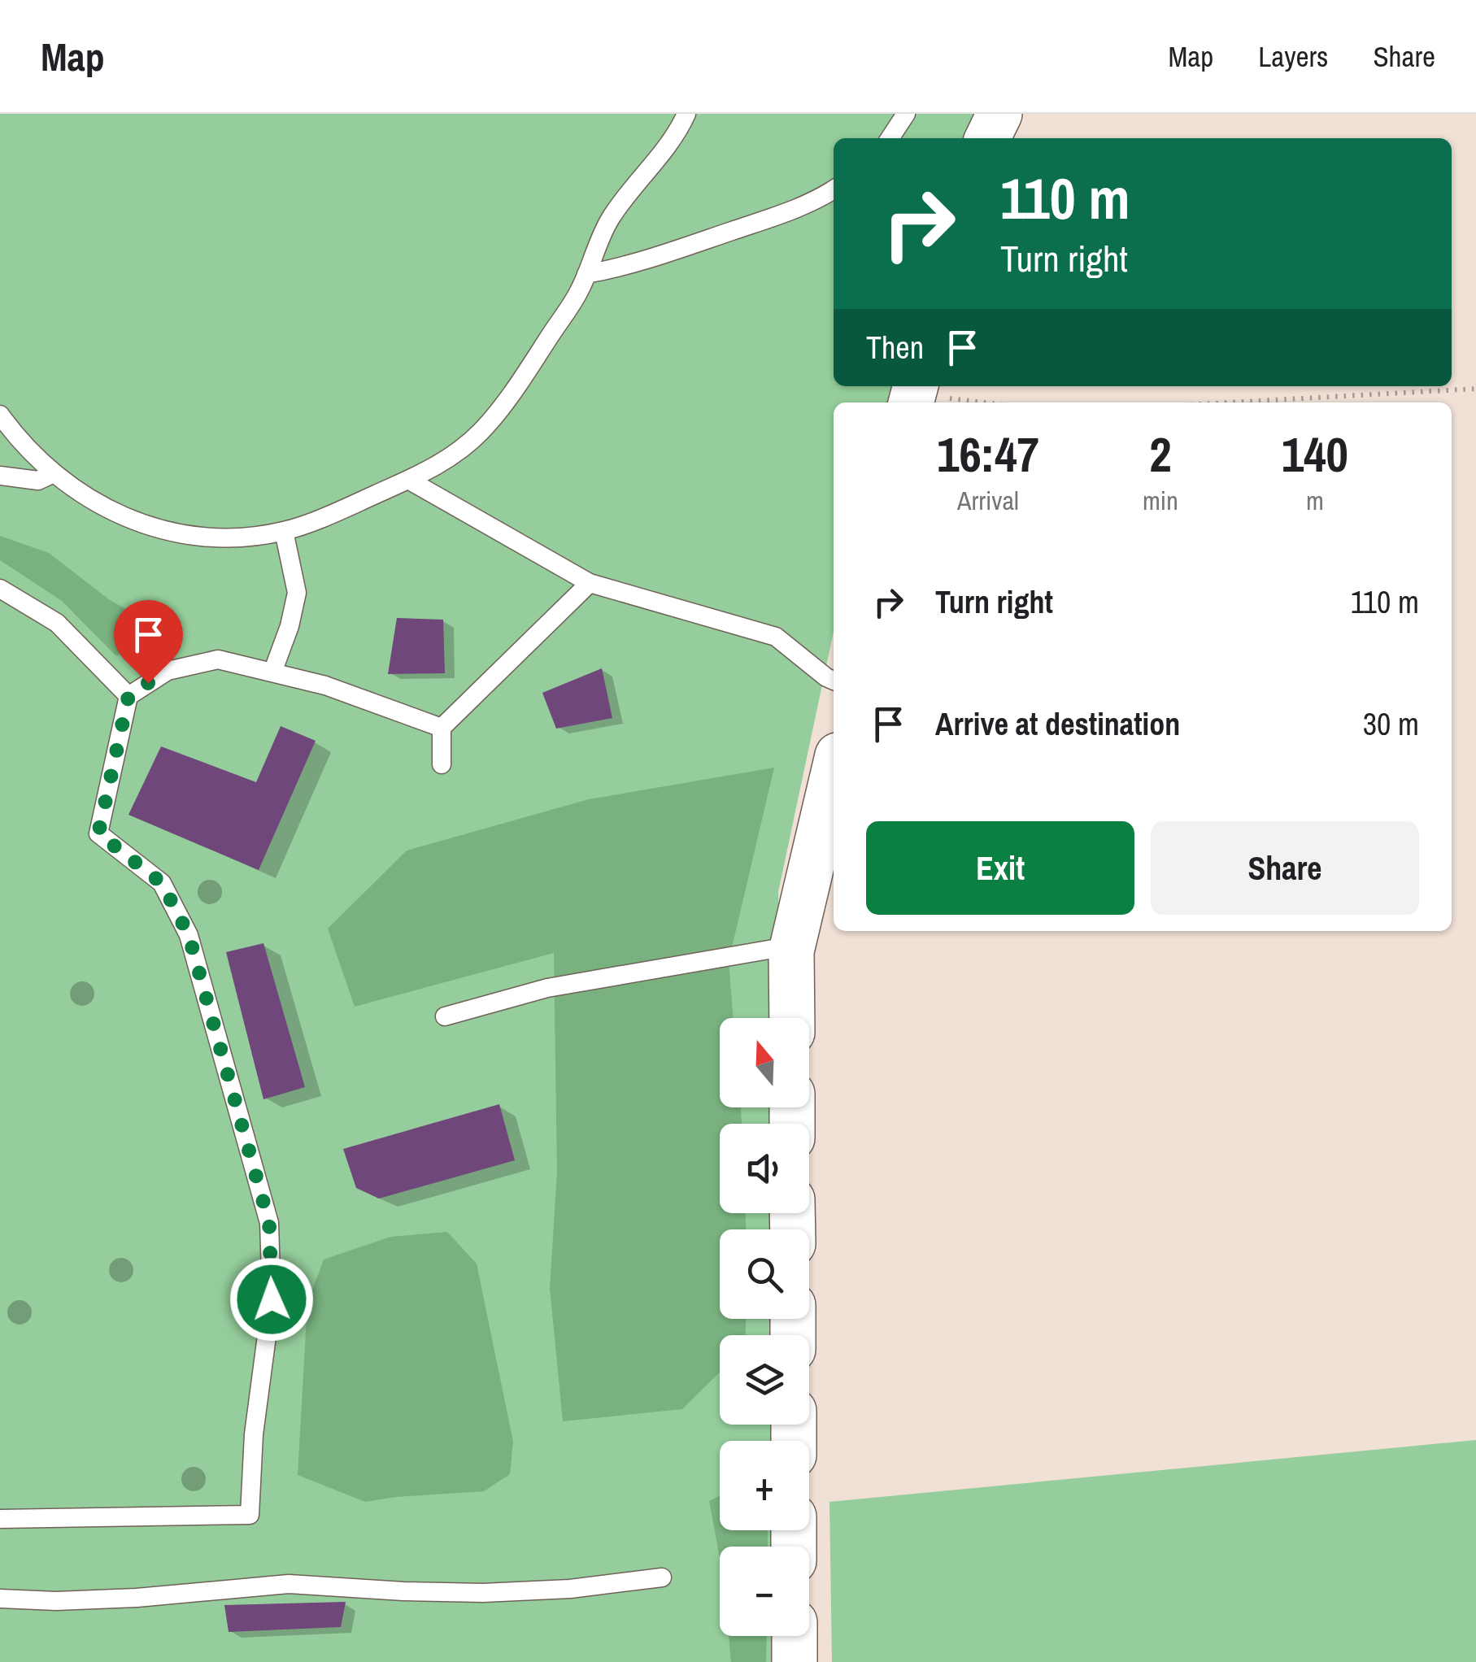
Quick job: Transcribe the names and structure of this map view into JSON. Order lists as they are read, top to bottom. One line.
{"north":"top","page":{"header":"Map","nav":["Map","Layers","Share"],"turn":["110 m","Turn right"],"then":"Then","eta":["16:47","Arrival","2","min","140","m"],"list":[{"name":"Turn right","value":"110 m"},{"name":"Arrive at destination","value":"30 m"}],"buttons":["Exit","Share"],"map_buttons":["+","−"]}}
